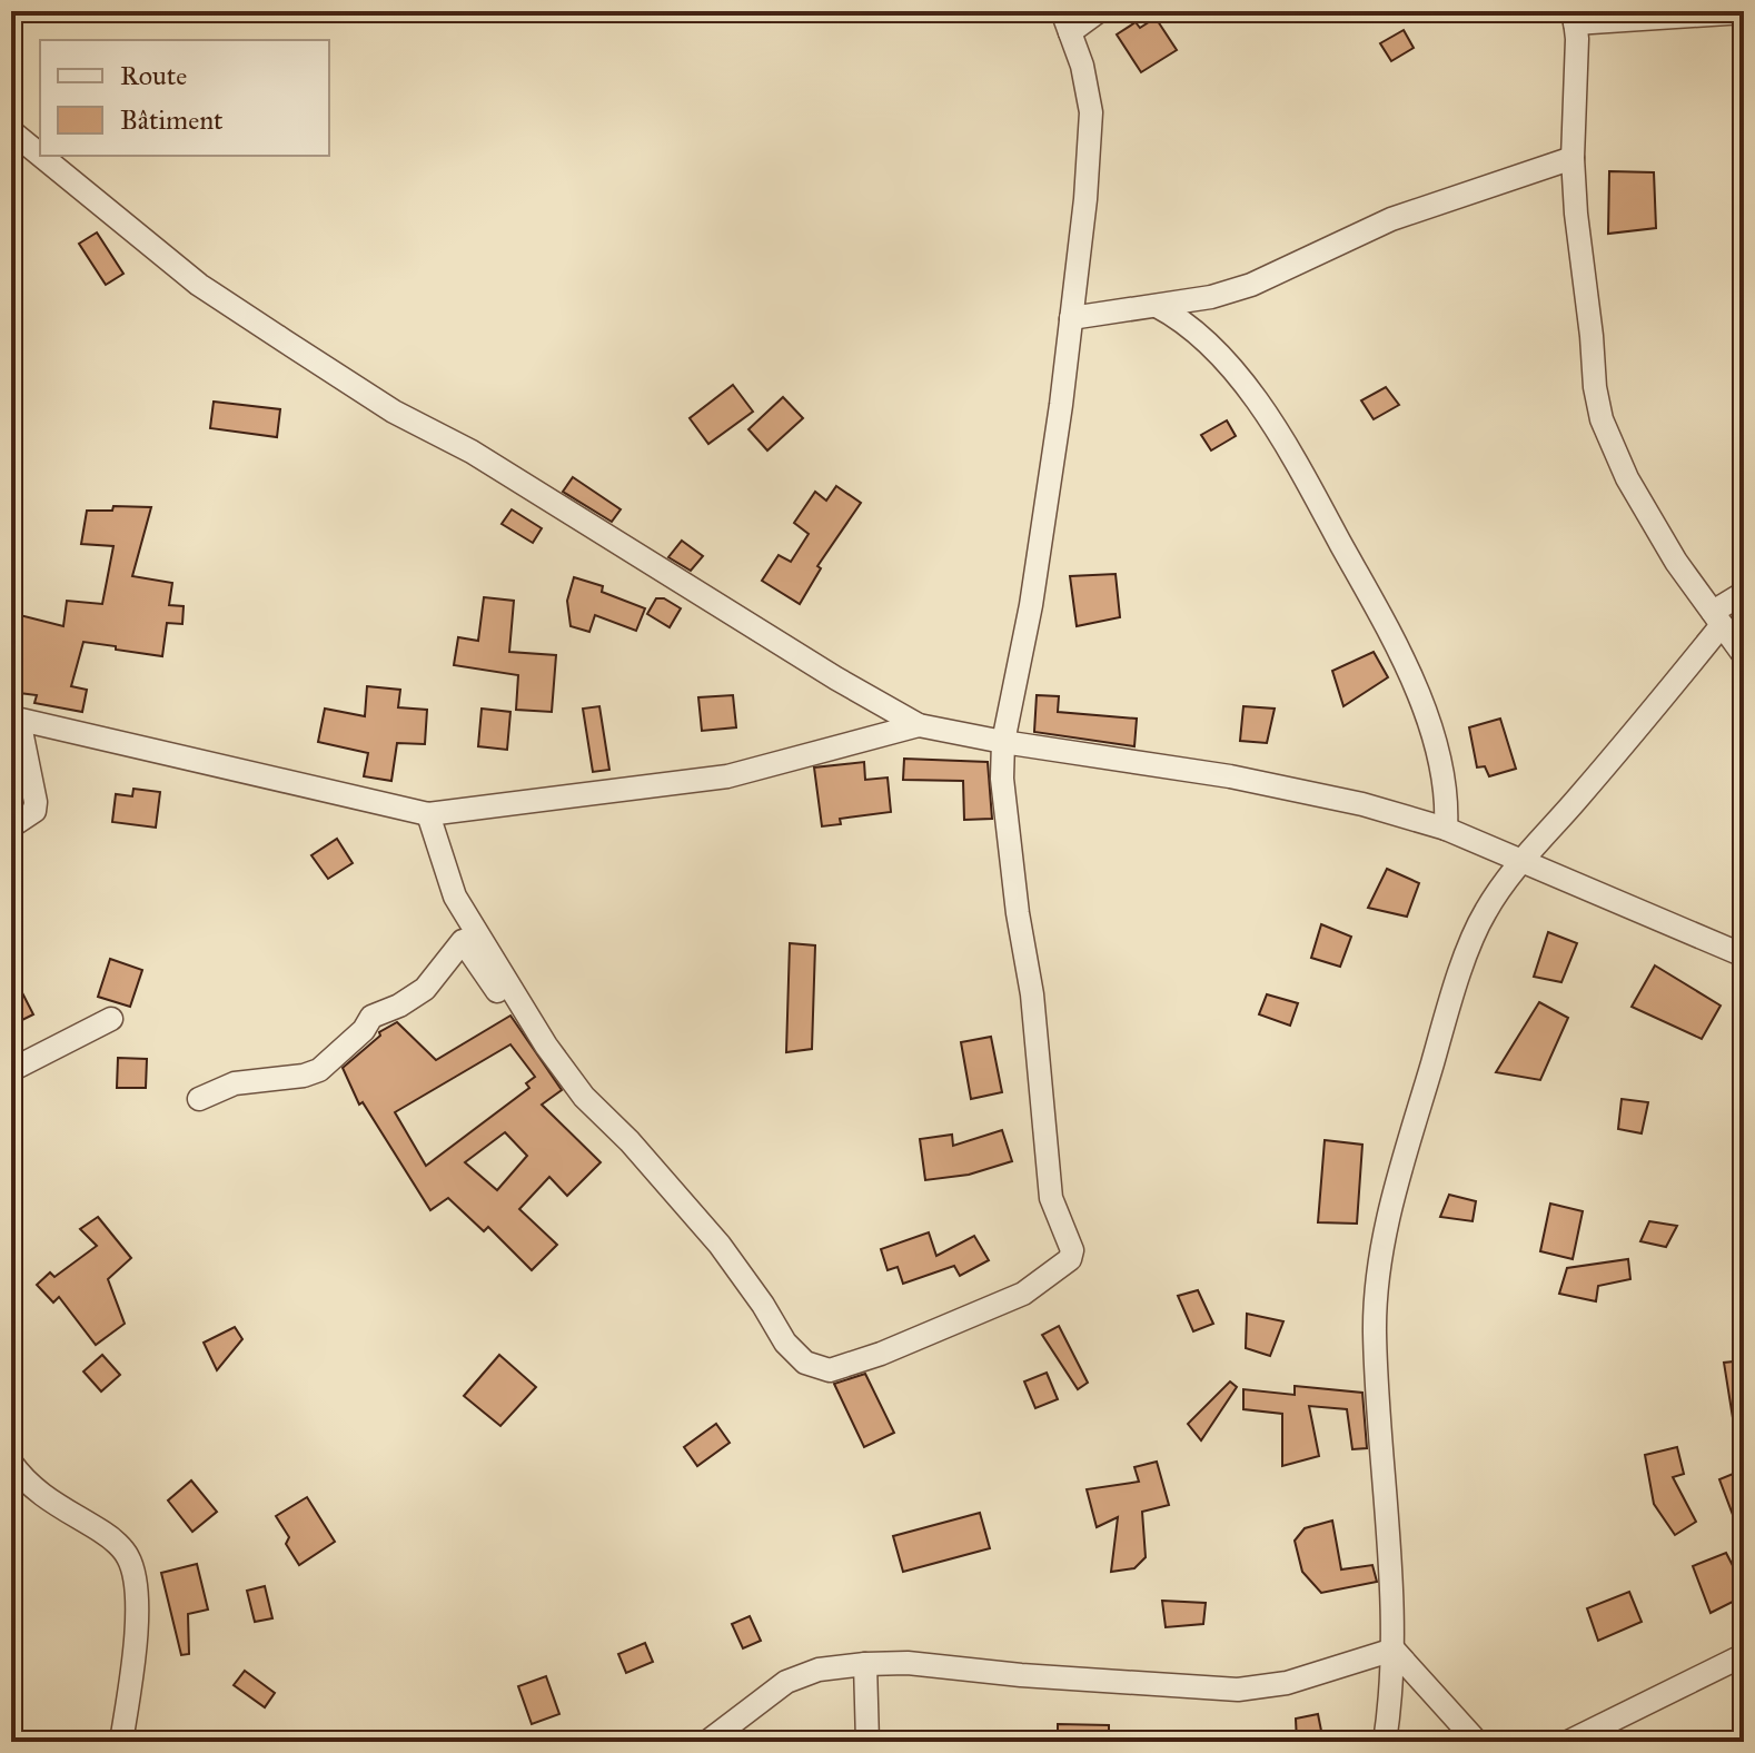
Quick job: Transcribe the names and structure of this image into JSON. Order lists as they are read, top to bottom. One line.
{"legend":["Route","Bâtiment"]}
